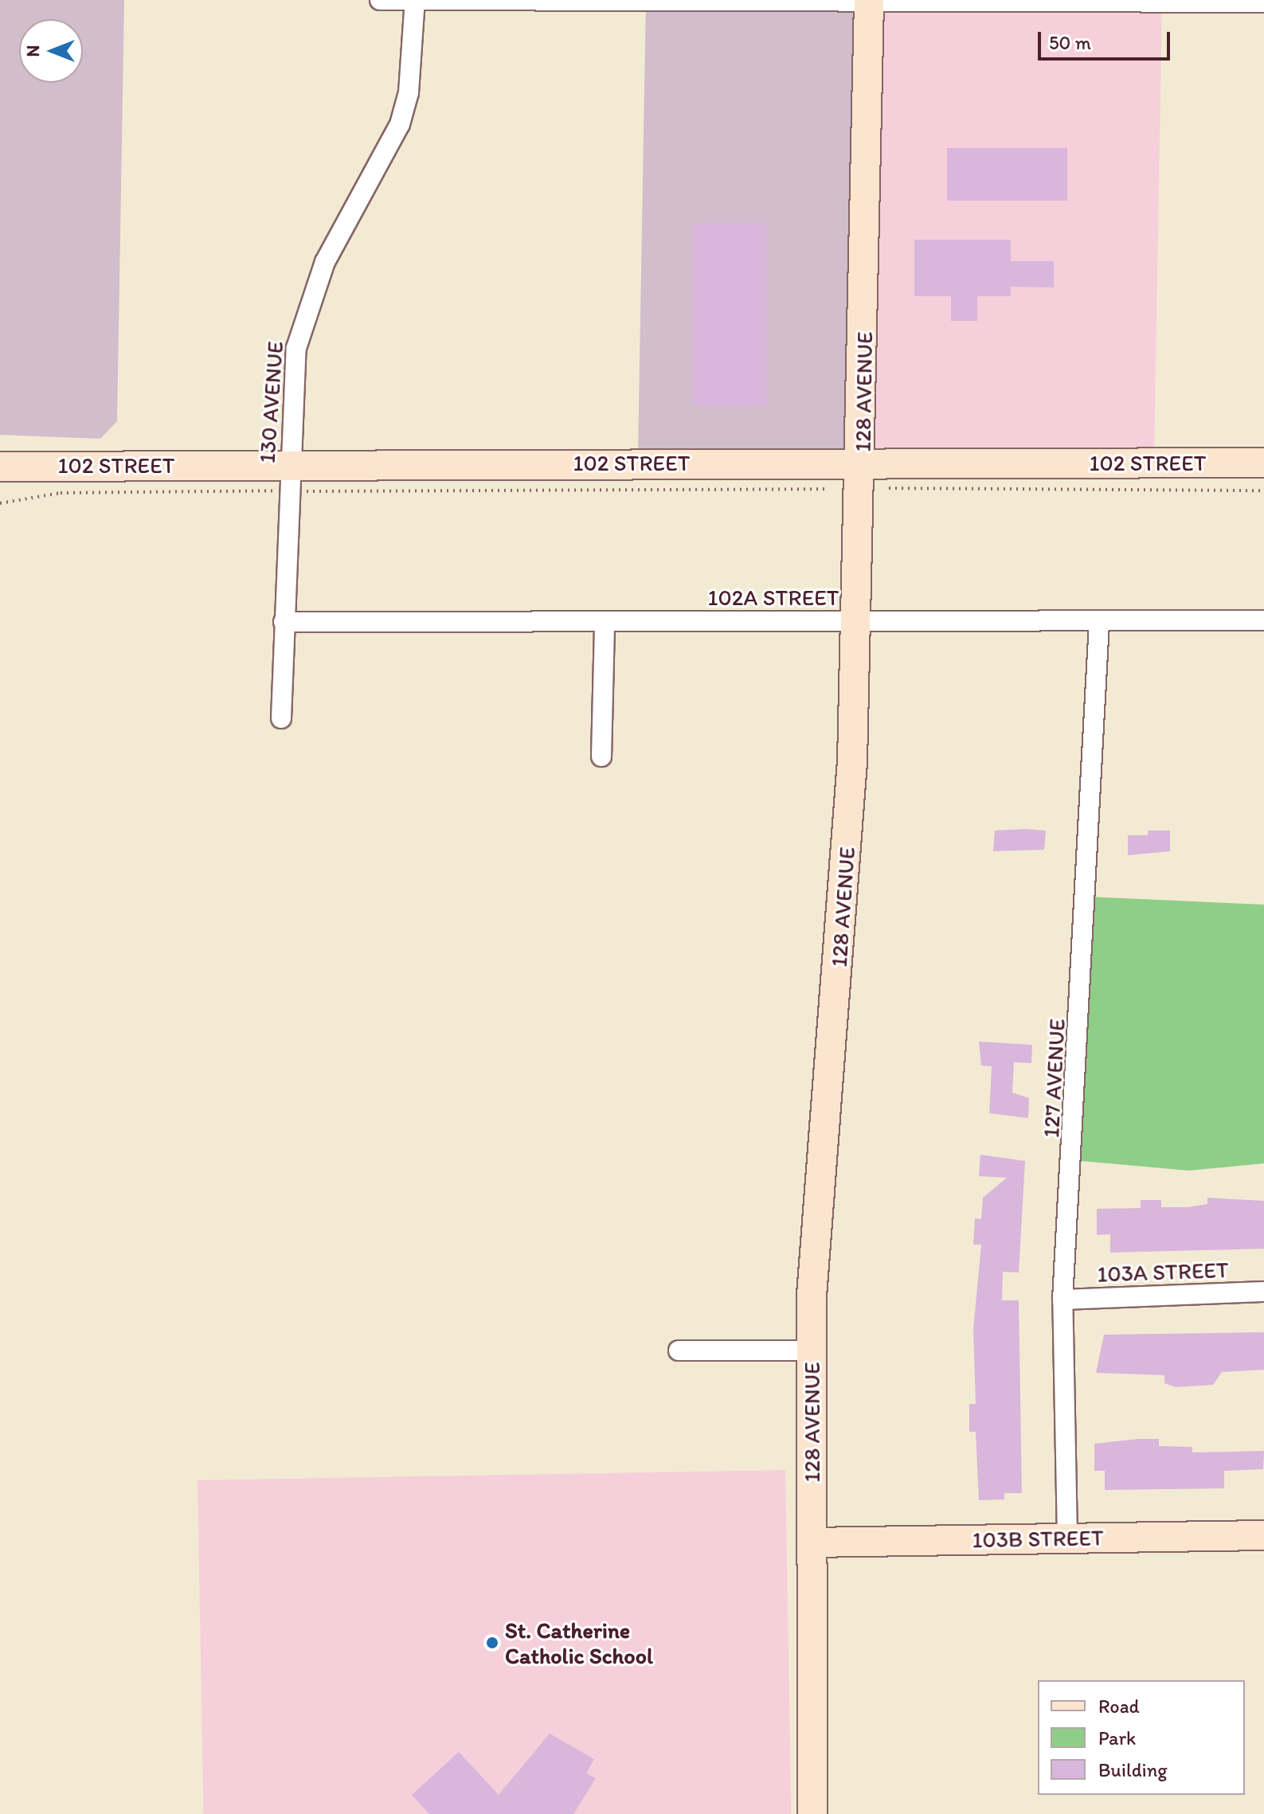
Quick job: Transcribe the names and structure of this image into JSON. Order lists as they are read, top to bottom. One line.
{"streets":{"street":["128 AVENUE","130 AVENUE","102 STREET","102A STREET","127 AVENUE","103A STREET","103B STREET"]},"crossings":[["128 AVENUE","102 STREET"],["128 AVENUE","102A STREET"],["128 AVENUE","103B STREET"],["130 AVENUE","102 STREET"],["130 AVENUE","102A STREET"],["102A STREET","127 AVENUE"],["127 AVENUE","103A STREET"],["127 AVENUE","103B STREET"]],"places":["St. Catherine Catholic School"],"legend":["Road","Park","Building"],"scale_bar":"50 m","north":"left"}
